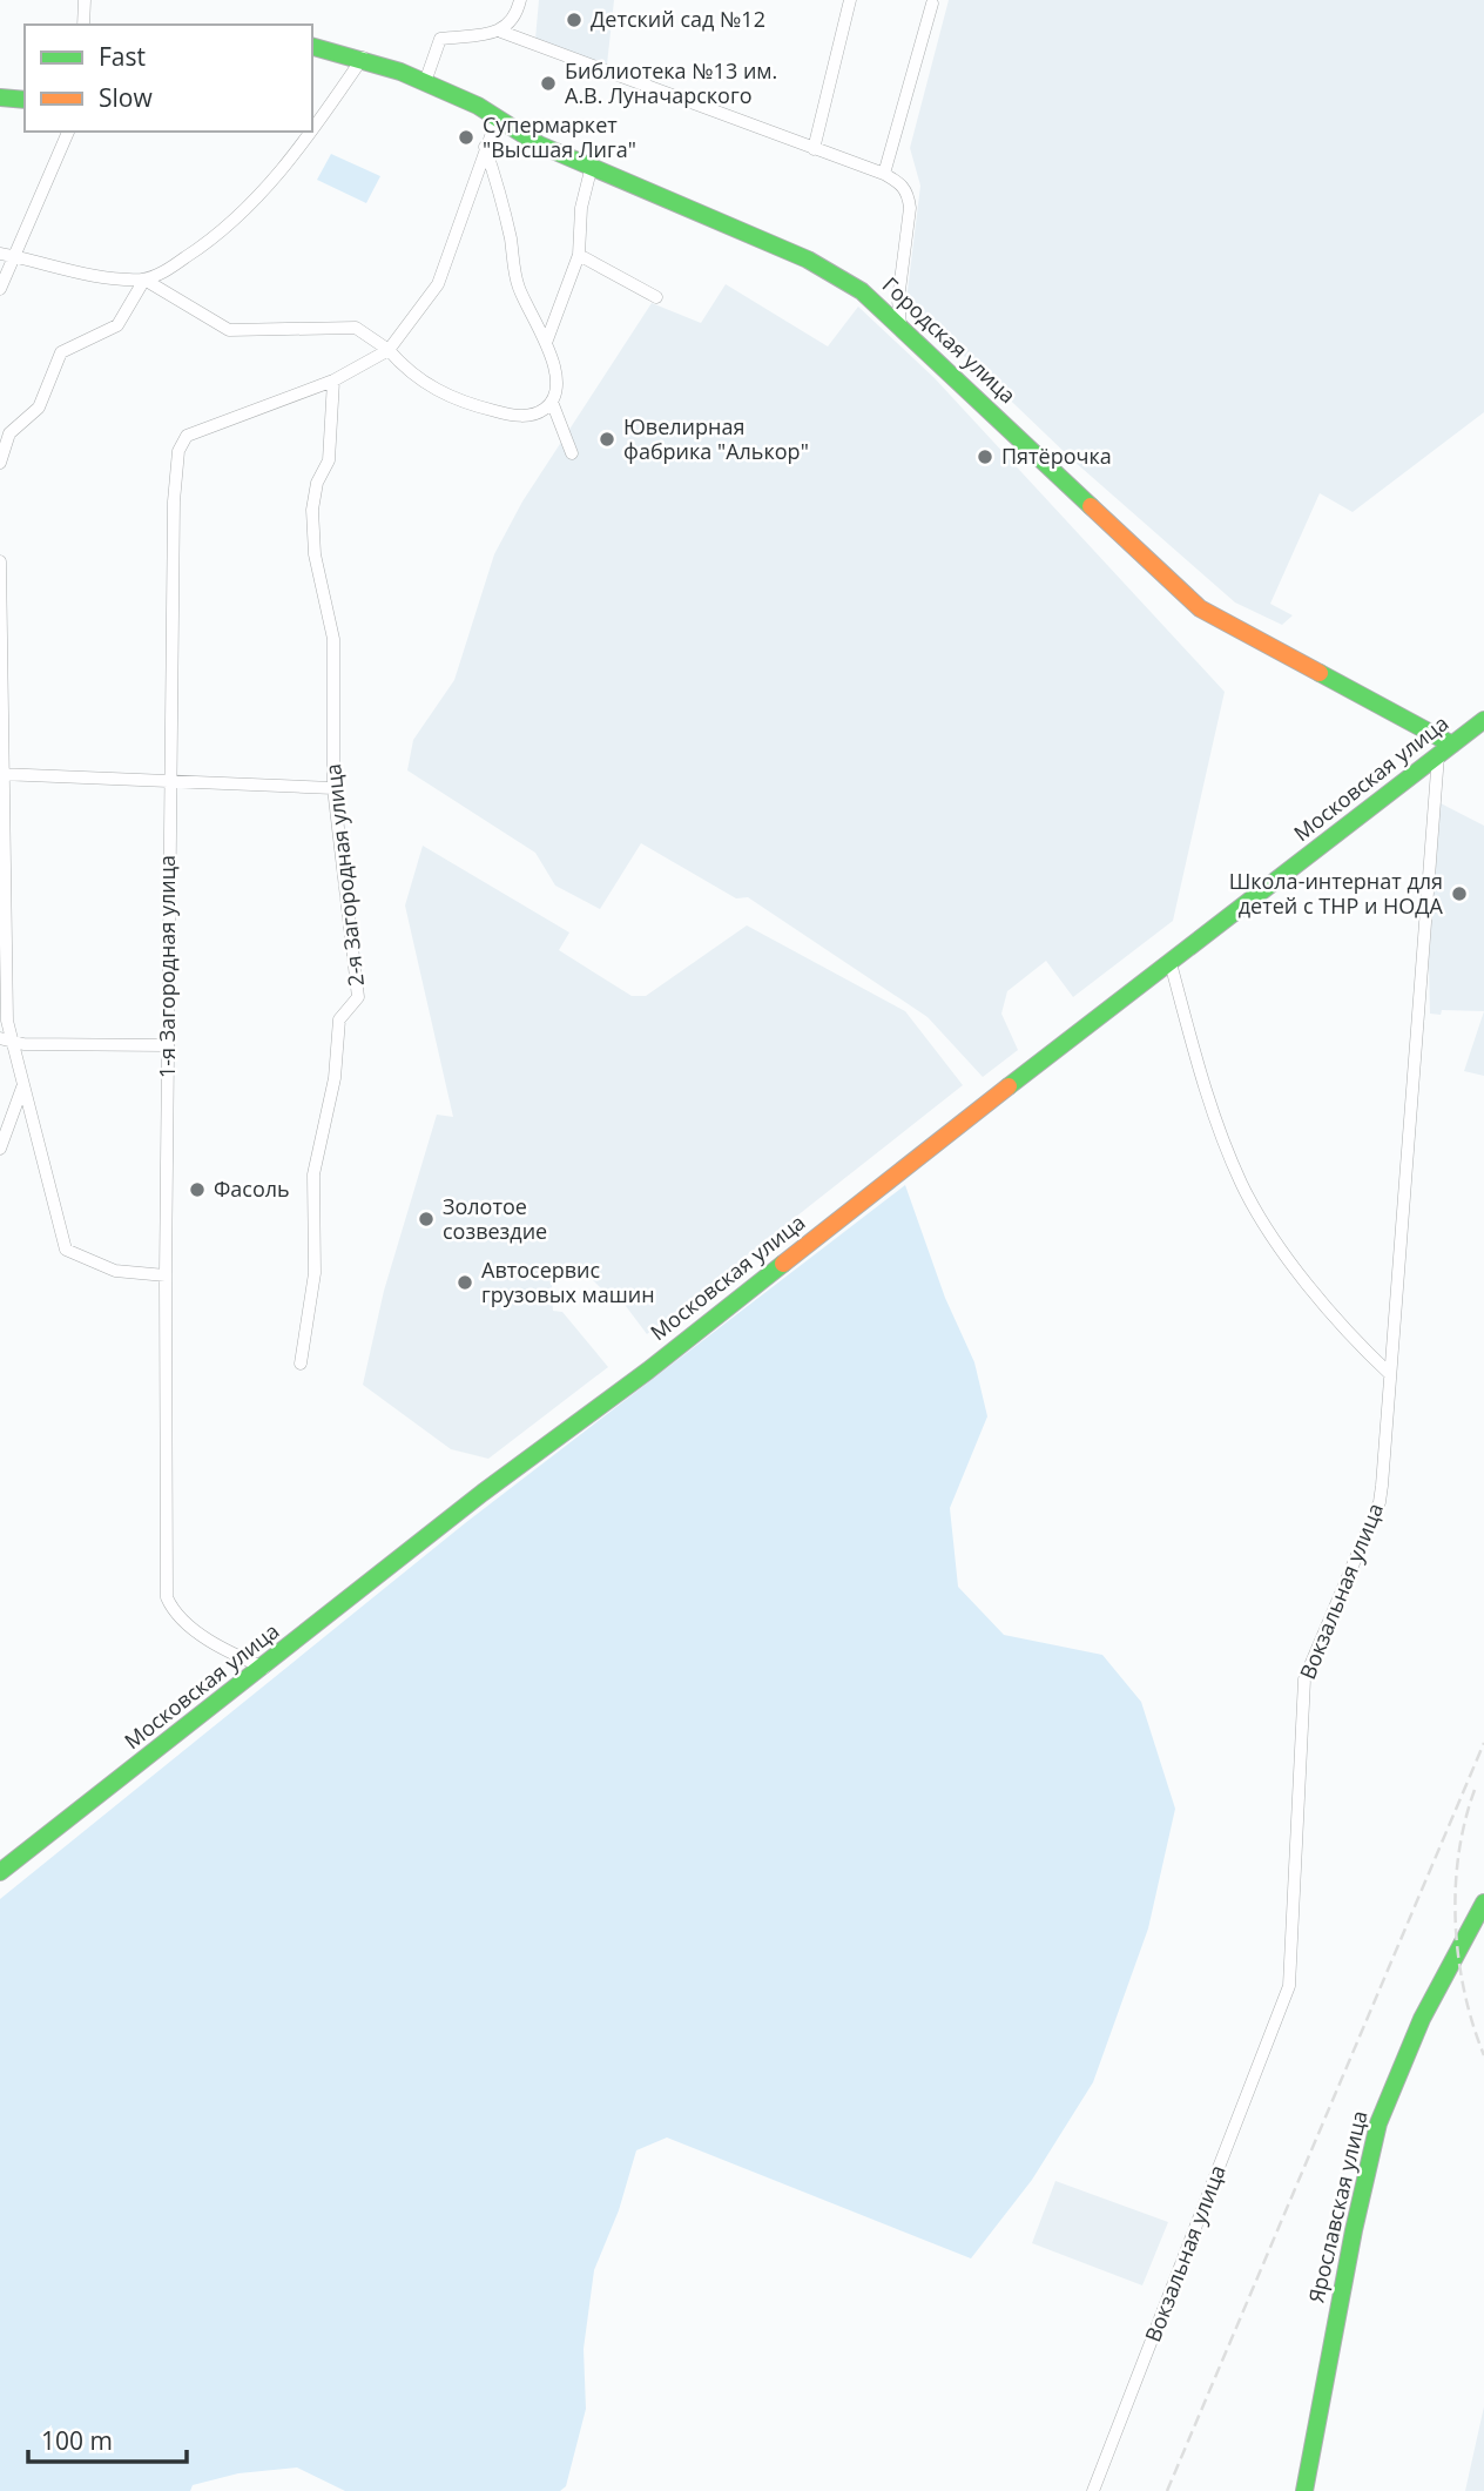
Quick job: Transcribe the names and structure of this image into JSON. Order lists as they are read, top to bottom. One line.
{"streets":{"main road":["Городская улица","Московская улица","Ярославская улица"],"street":["2-я Загородная улица","1-я Загородная улица","Вокзальная улица"]},"crossings":[["Городская улица","Московская улица"],["Городская улица","Вокзальная улица"],["Московская улица","1-я Загородная улица"],["Московская улица","Вокзальная улица"],["2-я Загородная улица","1-я Загородная улица"]],"places":["Детский сад №12","Библиотека №13 им. А.В. Луначарского","Супермаркет \"Высшая Лига\"","Ювелирная фабрика \"Алькор\"","Пятёрочка","Школа-интернат для детей с ТНР и НОДА","Фасоль","Золотое созвездие","Автосервис грузовых машин"],"legend":["Fast","Slow"],"scale_bar":"100 m"}
